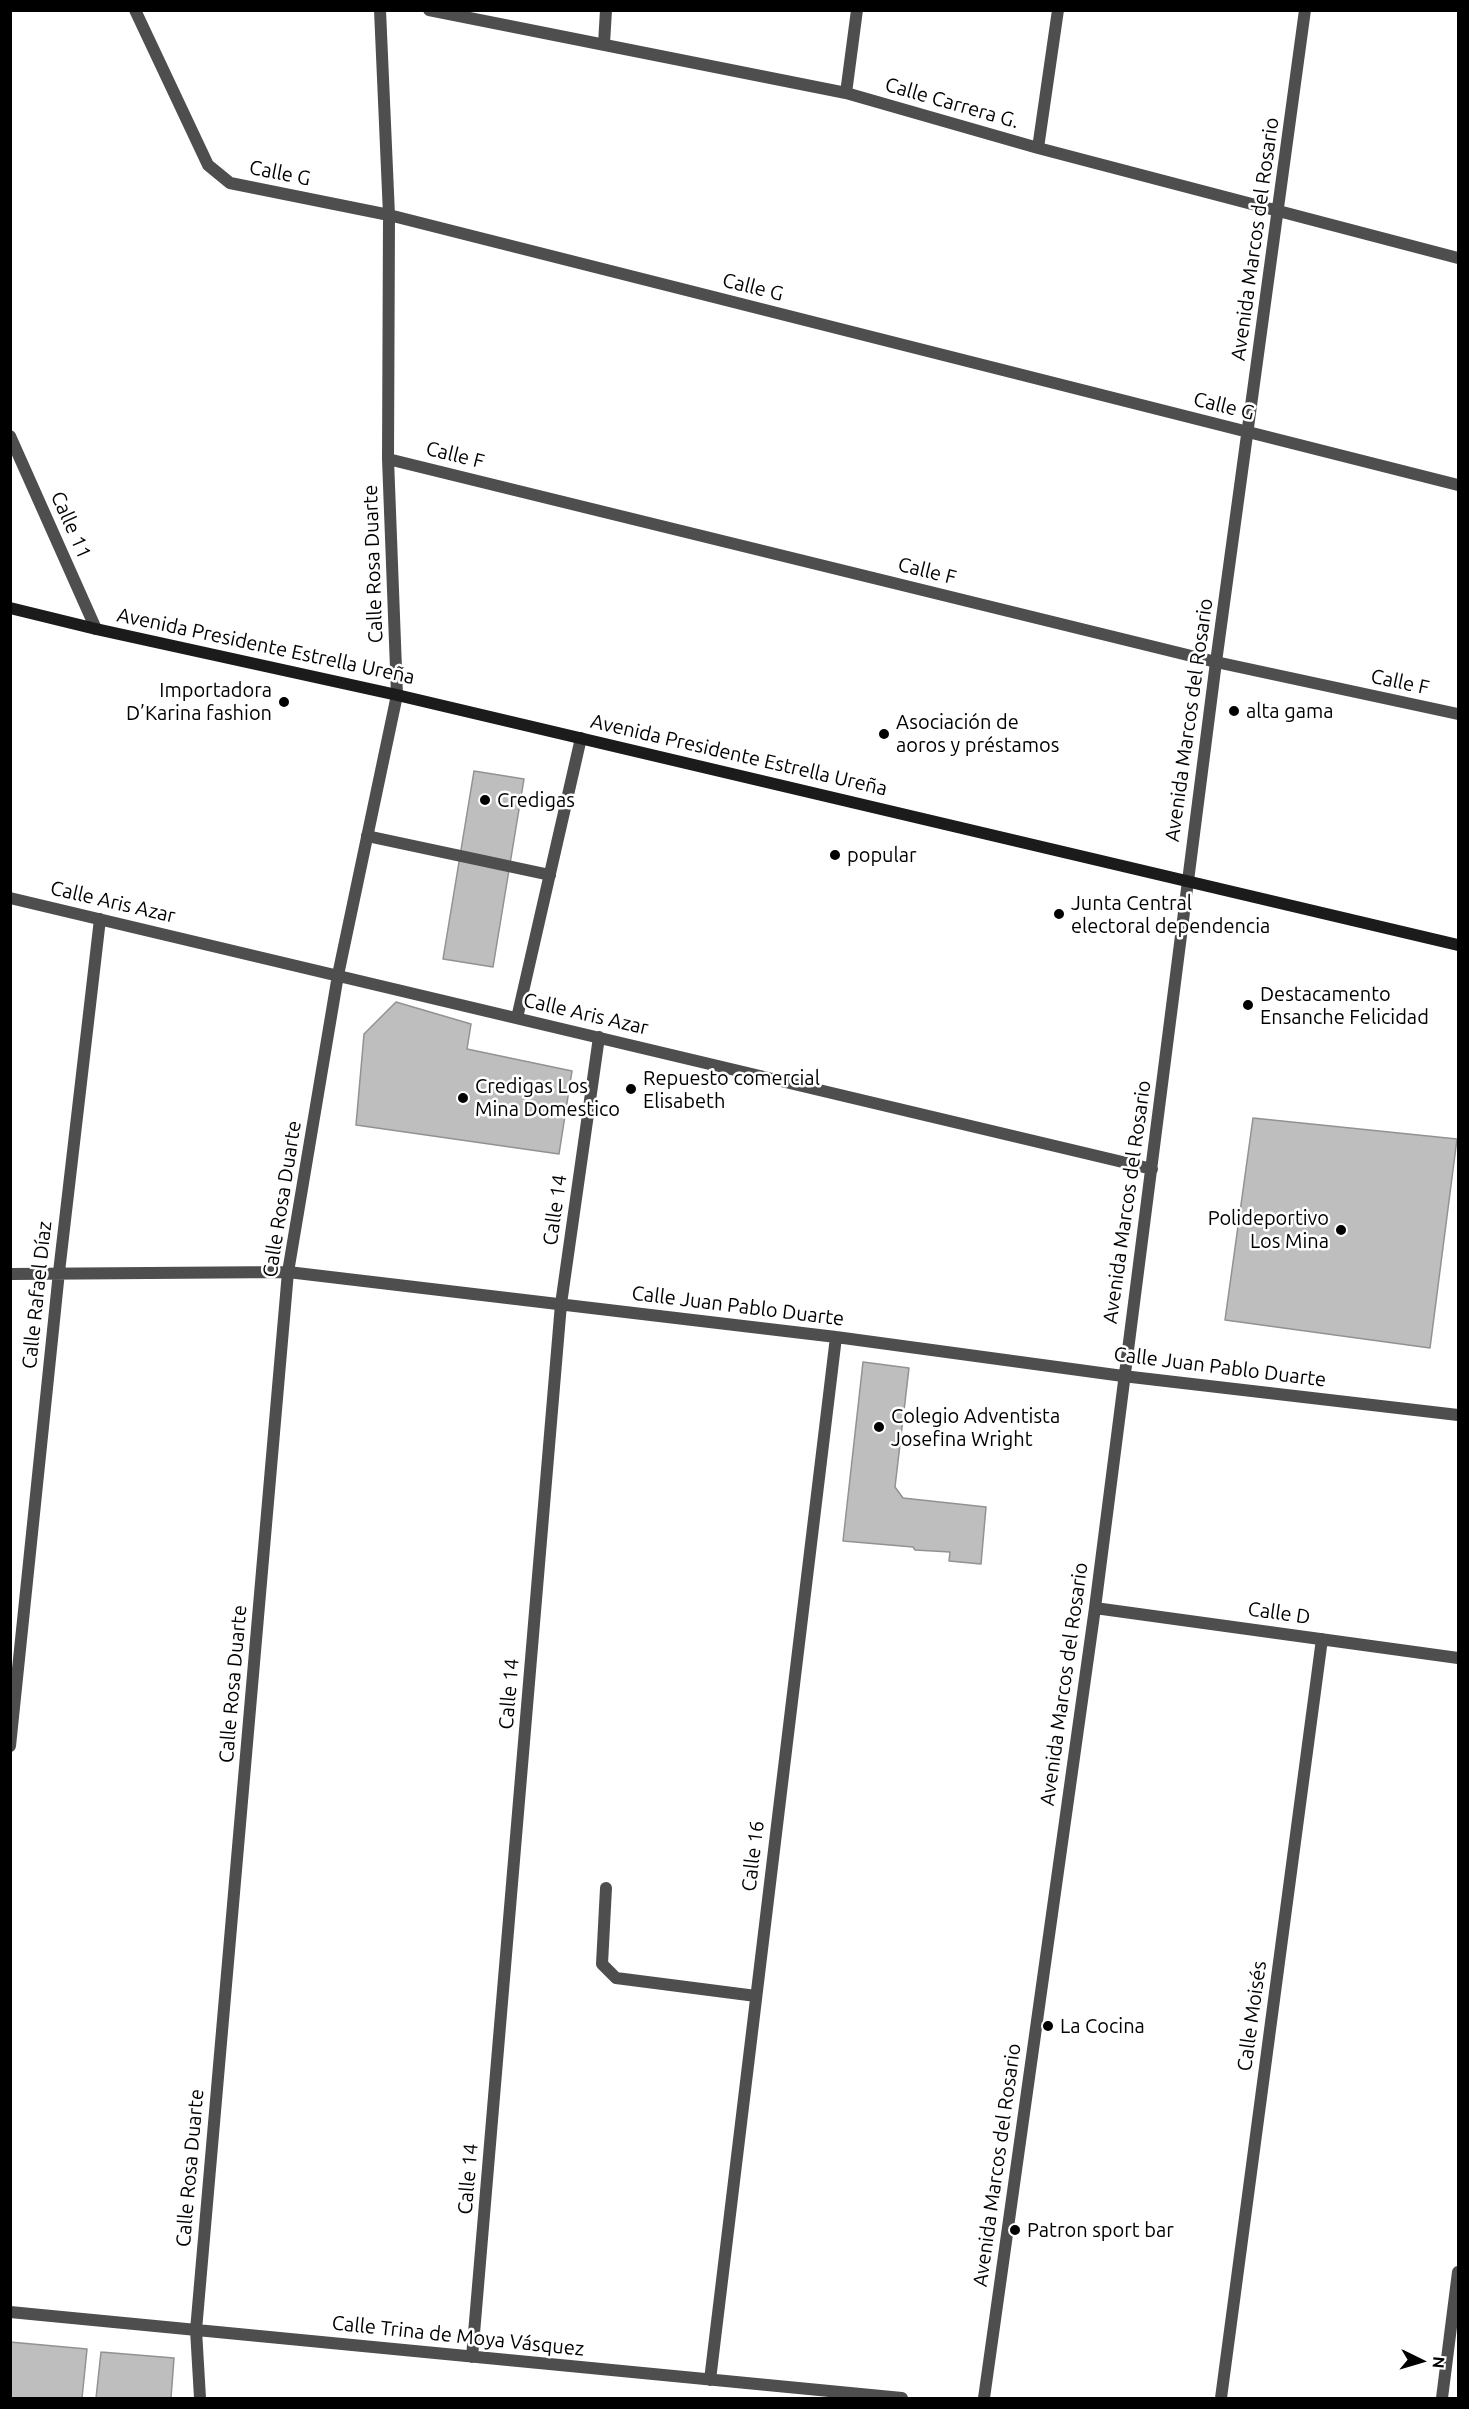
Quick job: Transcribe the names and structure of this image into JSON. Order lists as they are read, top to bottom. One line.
{"streets":{"main road":["Avenida Presidente Estrella Ureña"],"street":["Calle Carrera G.","Calle G","Avenida Marcos del Rosario","Calle F","Calle 11","Calle Rosa Duarte","Calle Aris Azar","Calle 14","Calle Rafael Díaz","Calle Juan Pablo Duarte","Calle D","Calle 16","Calle Moisés","Calle Trina de Moya Vásquez"]},"crossings":[["Calle Carrera G.","Avenida Marcos del Rosario"],["Calle G","Avenida Marcos del Rosario"],["Calle G","Calle Rosa Duarte"],["Avenida Marcos del Rosario","Calle F"],["Avenida Marcos del Rosario","Avenida Presidente Estrella Ureña"],["Avenida Marcos del Rosario","Calle Aris Azar"],["Avenida Marcos del Rosario","Calle Juan Pablo Duarte"],["Avenida Marcos del Rosario","Calle D"],["Calle F","Calle Rosa Duarte"],["Calle 11","Avenida Presidente Estrella Ureña"],["Calle Rosa Duarte","Avenida Presidente Estrella Ureña"],["Calle Rosa Duarte","Calle Aris Azar"],["Calle Rosa Duarte","Calle Juan Pablo Duarte"],["Calle Rosa Duarte","Calle Trina de Moya Vásquez"],["Calle Aris Azar","Calle 14"],["Calle Aris Azar","Calle Rafael Díaz"],["Calle 14","Calle Juan Pablo Duarte"],["Calle 14","Calle Trina de Moya Vásquez"],["Calle Rafael Díaz","Calle Juan Pablo Duarte"],["Calle Juan Pablo Duarte","Calle 16"],["Calle D","Calle Moisés"],["Calle 16","Calle Trina de Moya Vásquez"]],"places":["Importadora D’Karina fashion","alta gama","Asociación de aoros y préstamos","Credigas","popular","Junta Central electoral dependencia","Destacamento Ensanche Felicidad","Repuesto comercial Elisabeth","Credigas Los Mina Domestico","Polideportivo Los Mina","Colegio Adventista Josefina Wright","La Cocina","Patron sport bar"],"north":"right"}
